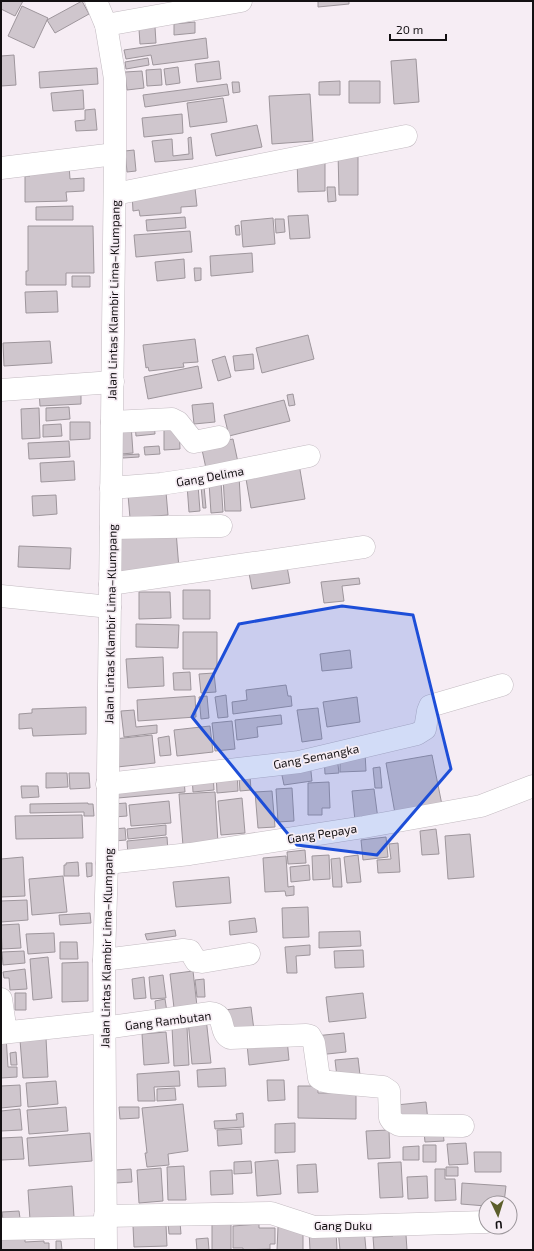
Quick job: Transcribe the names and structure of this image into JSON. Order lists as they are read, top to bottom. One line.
{"streets":{"street":["Jalan Lintas Klambir Lima–Klumpang","Gang Delima","Gang Semangka","Gang Pepaya","Gang Rambutan","Gang Duku"]},"crossings":[["Jalan Lintas Klambir Lima–Klumpang","Gang Delima"],["Jalan Lintas Klambir Lima–Klumpang","Gang Semangka"],["Jalan Lintas Klambir Lima–Klumpang","Gang Pepaya"],["Jalan Lintas Klambir Lima–Klumpang","Gang Rambutan"],["Jalan Lintas Klambir Lima–Klumpang","Gang Duku"]],"scale_bar":"20 m","north":"bottom"}
